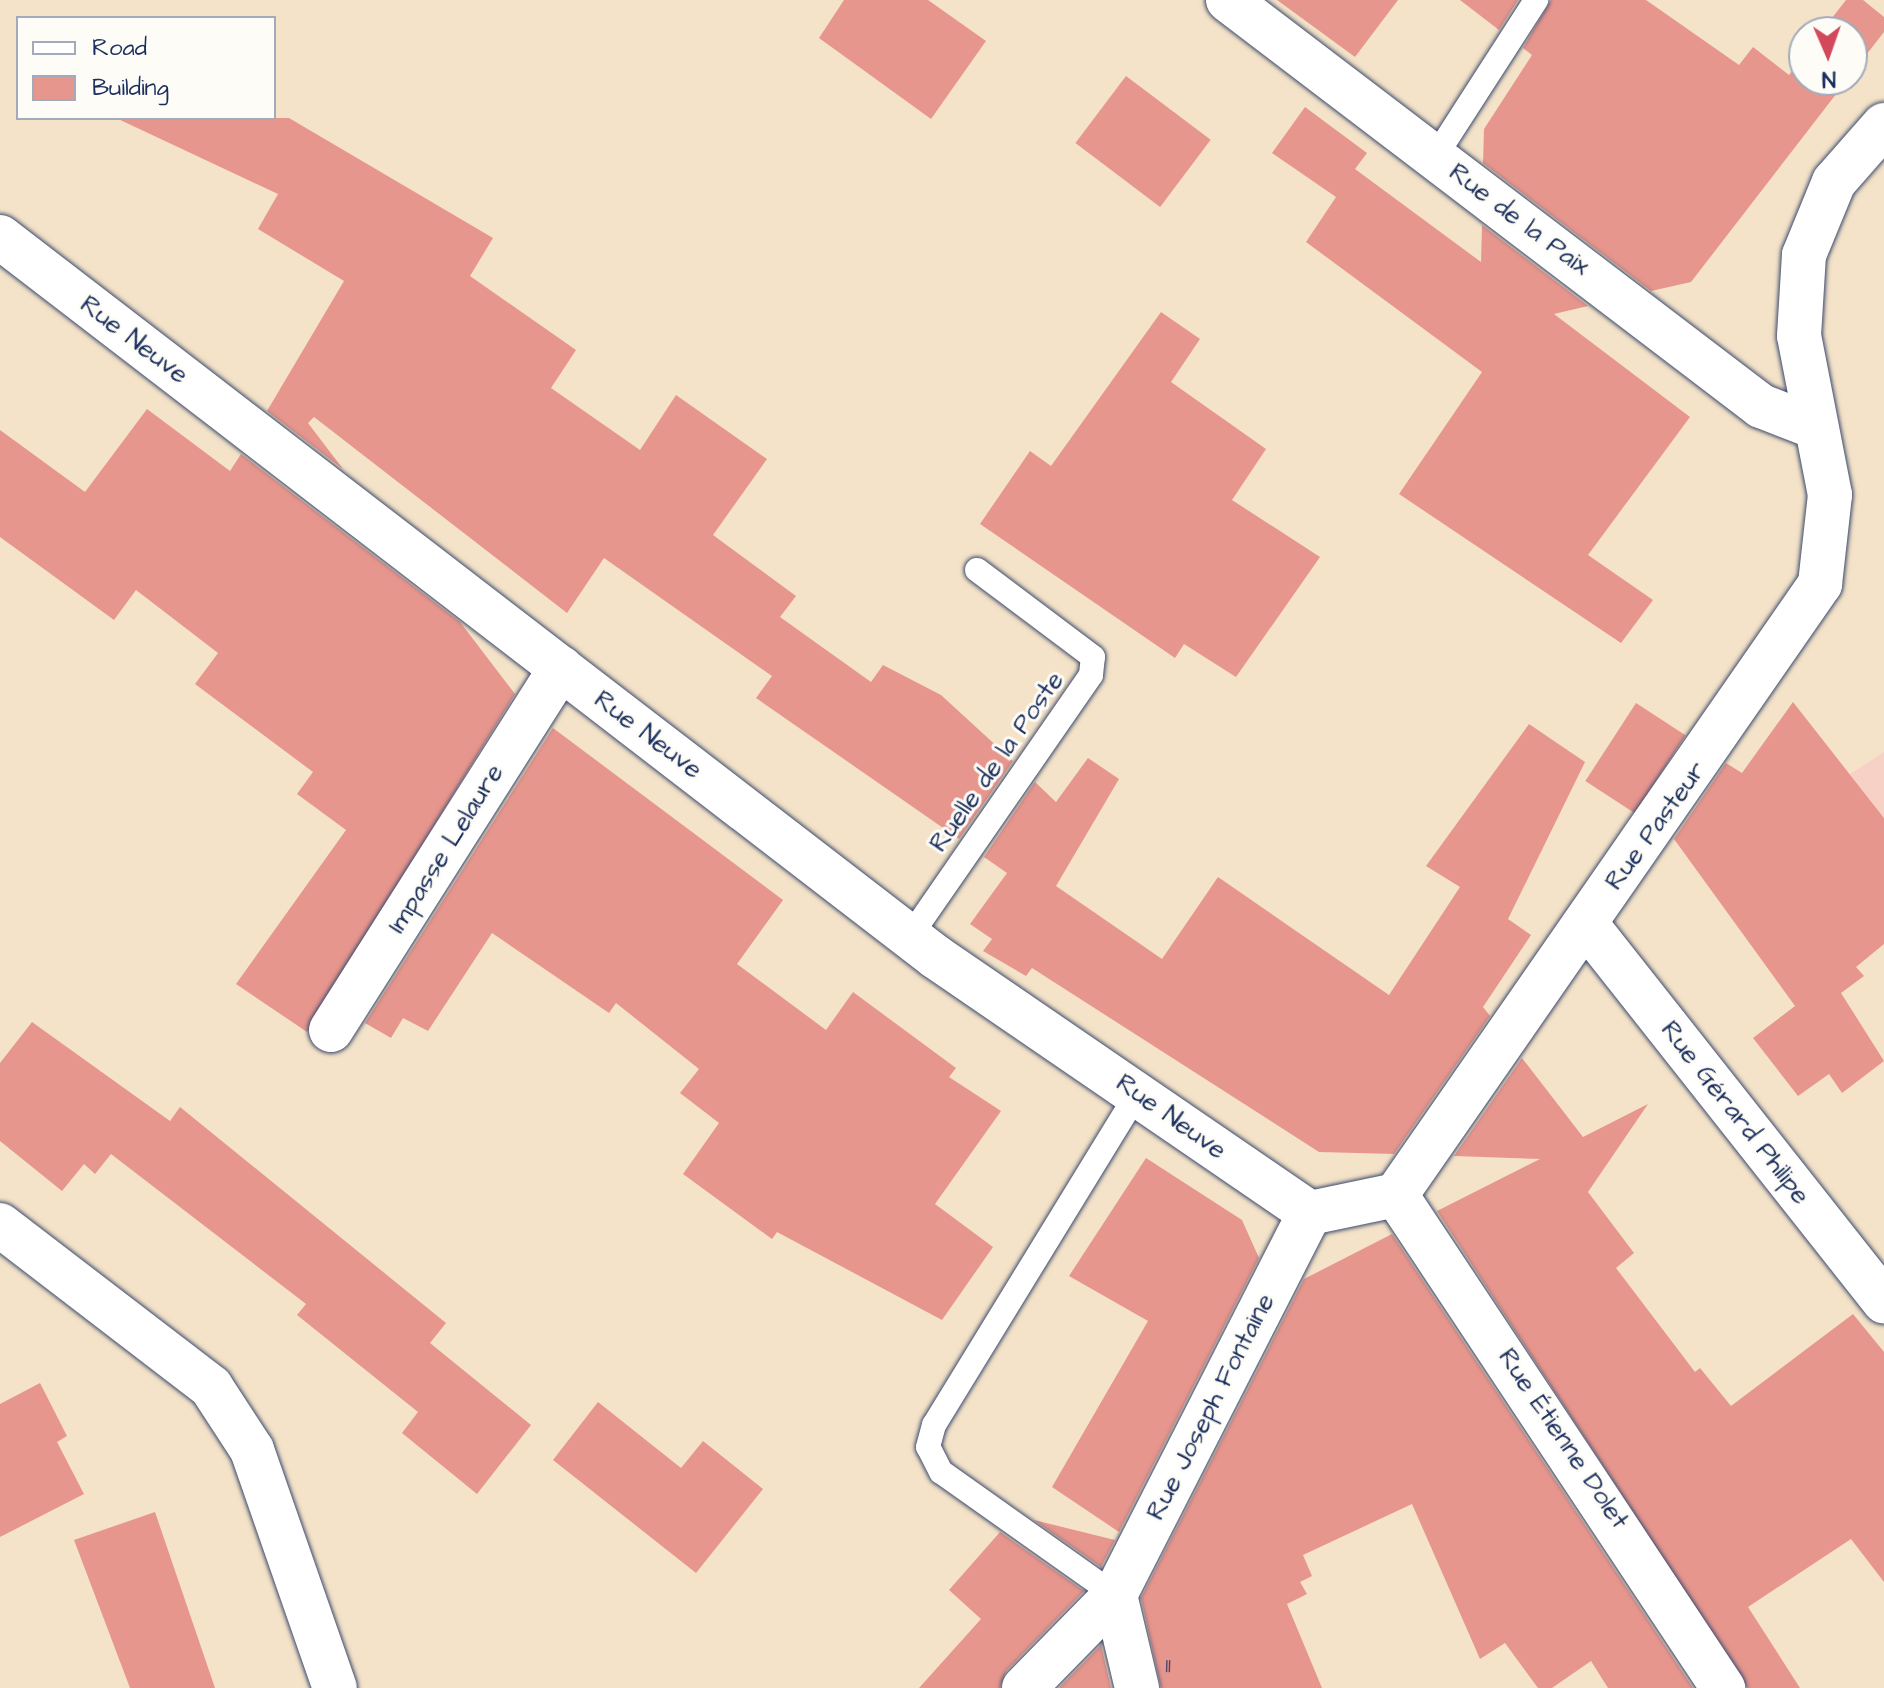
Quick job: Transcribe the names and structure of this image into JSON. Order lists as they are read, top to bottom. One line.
{"streets":{"street":["Rue de la Paix","Rue Neuve","Rue Pasteur","Impasse Lelaure","Rue Gérard Philipe","Rue Joseph Fontaine","Rue Étienne Dolet"],"lane":["Ruelle de la Poste"]},"crossings":[["Rue de la Paix","Rue Pasteur"],["Rue Neuve","Ruelle de la Poste"],["Rue Neuve","Impasse Lelaure"],["Rue Neuve","Rue Joseph Fontaine"],["Rue Pasteur","Rue Gérard Philipe"],["Rue Pasteur","Rue Étienne Dolet"]],"house_numbers":["11"],"legend":["Road","Building"],"north":"bottom"}
